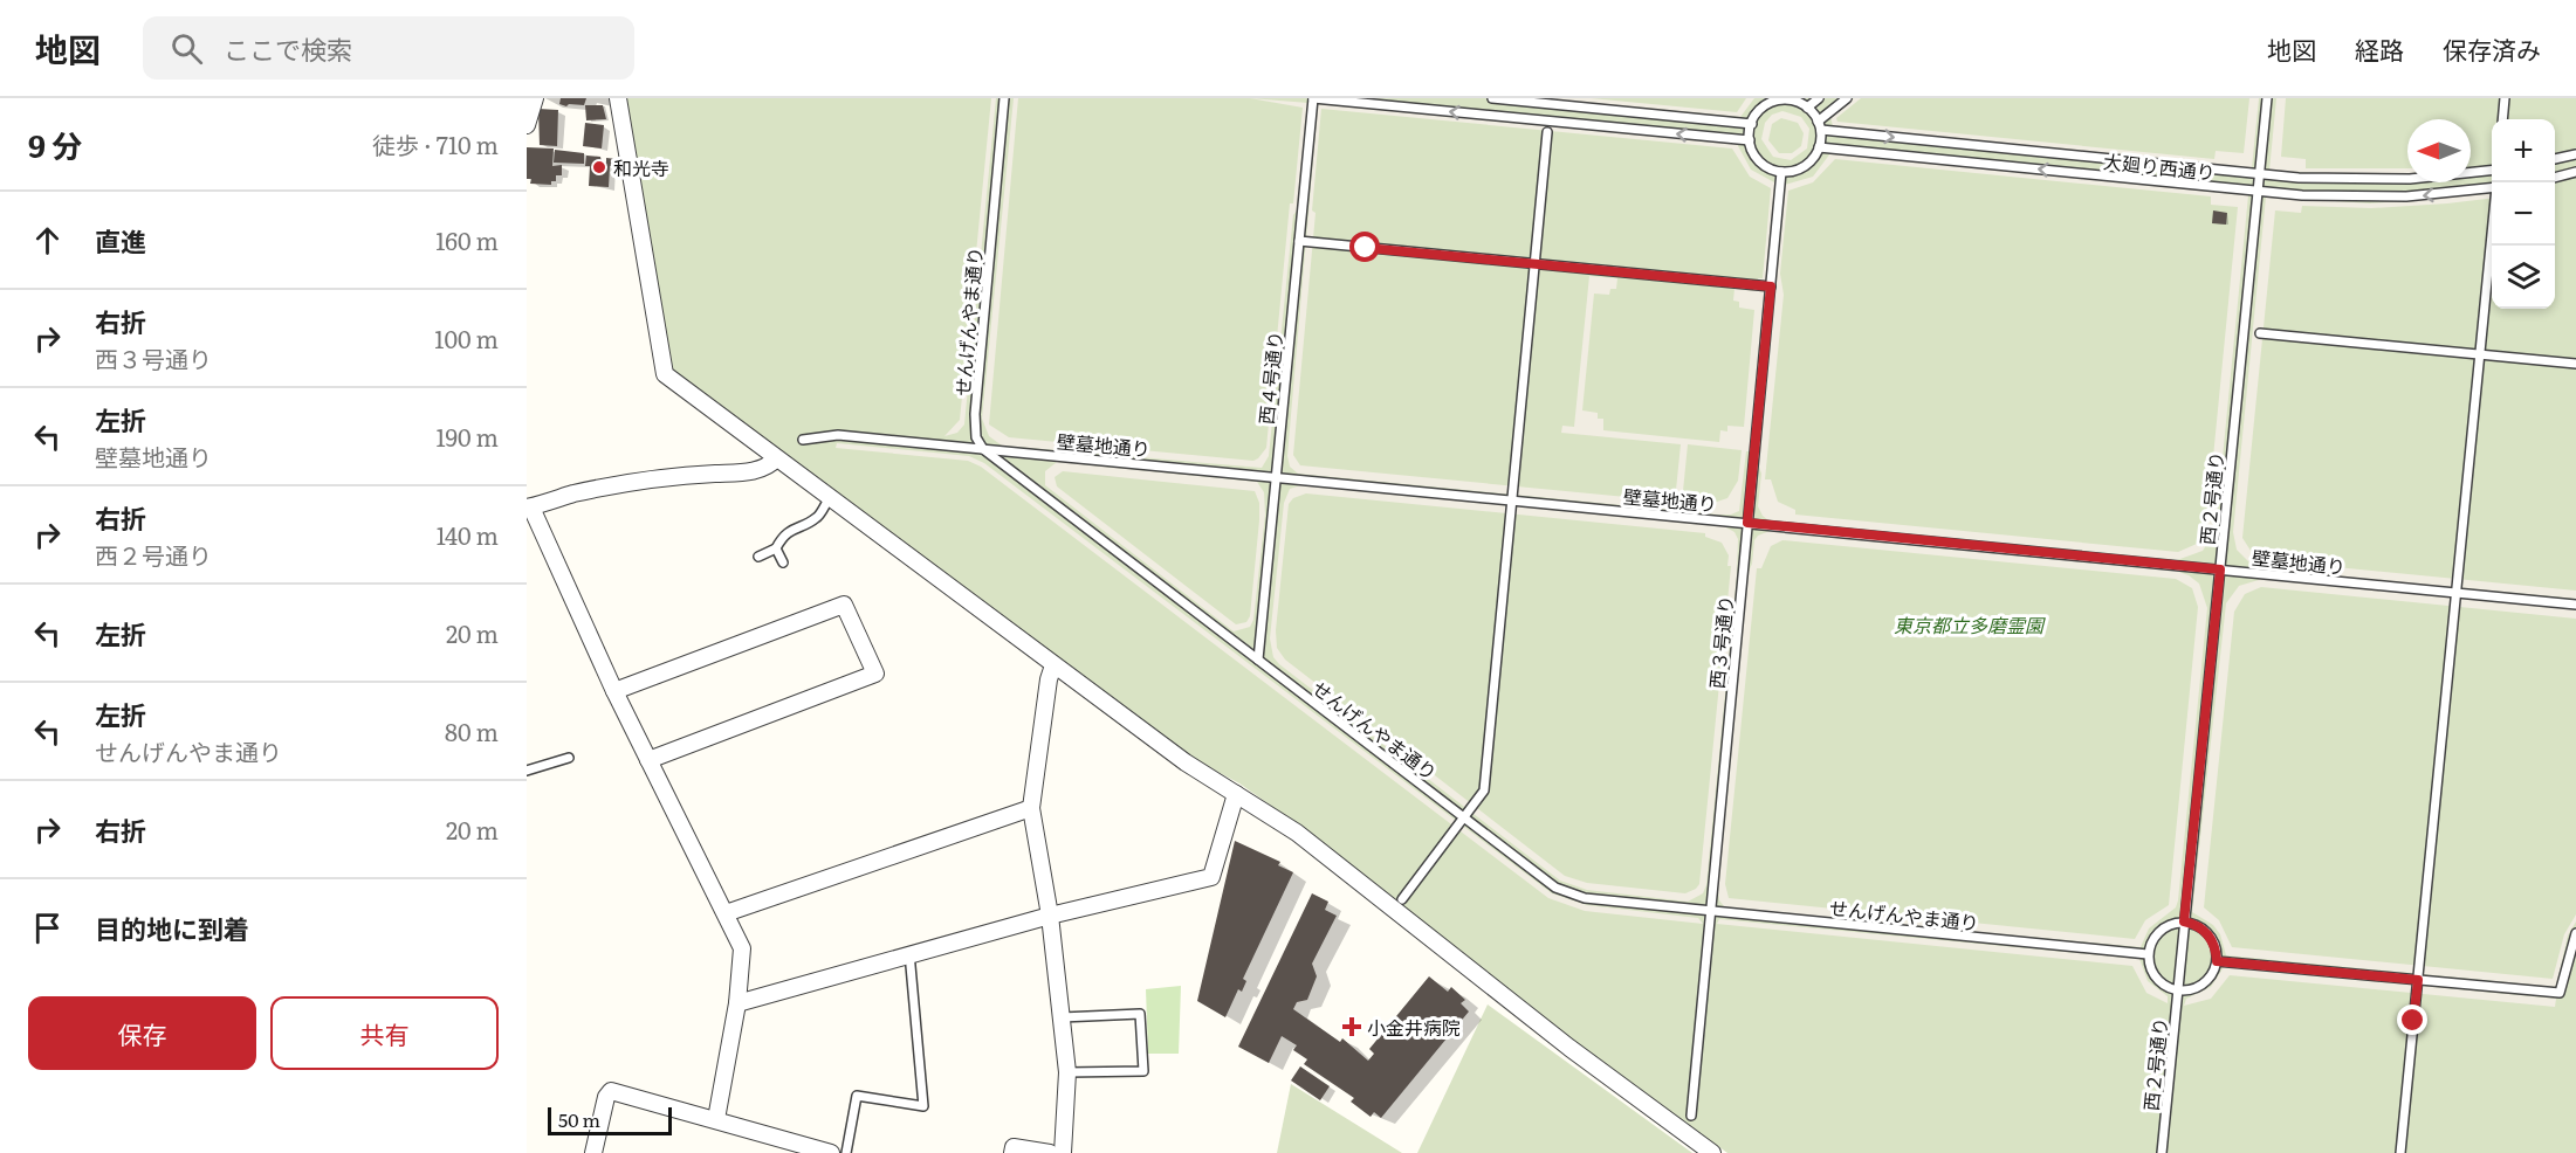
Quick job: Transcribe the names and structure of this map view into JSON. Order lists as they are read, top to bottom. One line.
{"streets":{"lane":["大廻り西通り","せんげんやま通り","西４号通り","壁墓地通り","西２号通り","西３号通り"]},"crossings":[["大廻り西通り","西２号通り"],["大廻り西通り","西３号通り"],["せんげんやま通り","西４号通り"],["せんげんやま通り","壁墓地通り"],["せんげんやま通り","西３号通り"],["西４号通り","壁墓地通り"],["壁墓地通り","西２号通り"],["壁墓地通り","西３号通り"]],"parks":["東京都立多磨霊園"],"places":{"other":["和光寺"],"health":["小金井病院"]},"scale_bar":"50 m","north":"left","page":{"header":"地図","search":"ここで検索","nav":["地図","経路","保存済み"],"heading":["9 分","徒歩 · 710 m"],"map_buttons":["+","−"],"list":[["直進","160 m"],["右折","西３号通り","100 m"],["左折","壁墓地通り","190 m"],["右折","西２号通り","140 m"],["左折","20 m"],["左折","せんげんやま通り","80 m"],["右折","20 m"],"目的地に到着"],"buttons":["保存","共有"],"scale":"50 m"}}
